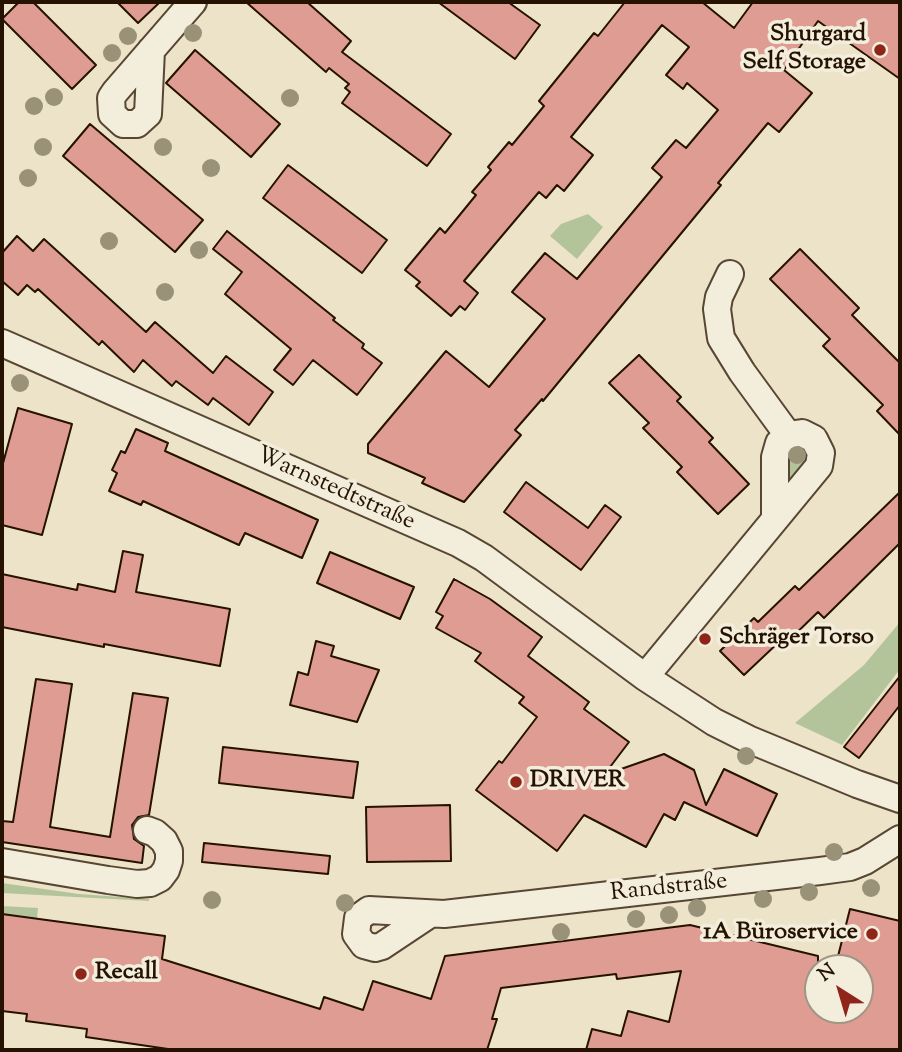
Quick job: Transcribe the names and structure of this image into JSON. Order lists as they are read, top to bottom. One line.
{"streets":{"street":["Warnstedtstraße","Randstraße"]},"places":["Shurgard Self Storage","Schräger Torso","DRIVER","1A Büroservice","Recall"],"north":"top left"}
